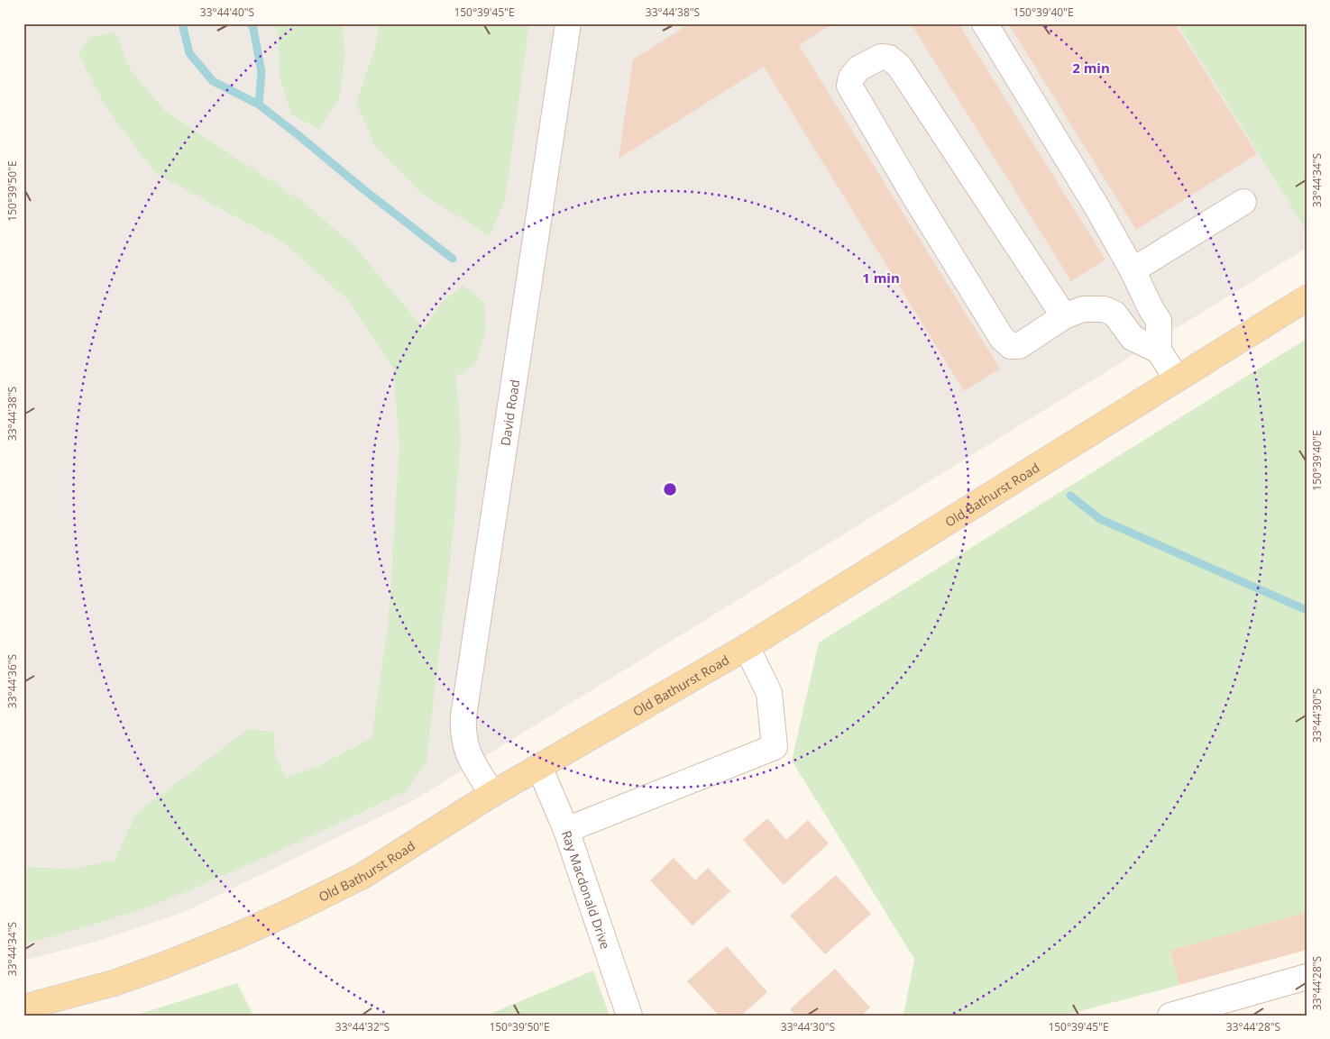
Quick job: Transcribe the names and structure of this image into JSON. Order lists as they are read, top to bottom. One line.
{"streets":{"main road":["Old Bathurst Road"],"street":["David Road","Ray Macdonald Drive"]},"crossings":[["David Road","Old Bathurst Road"],["Old Bathurst Road","Ray Macdonald Drive"]],"coordinates":["33°44'40\"S","150°39'45\"E","33°44'38\"S","150°39'40\"E","33°44'34\"S","150°39'50\"E","33°44'36\"S","33°44'30\"S","33°44'28\"S","33°44'32\"S"],"rings":["2 min","1 min"]}
